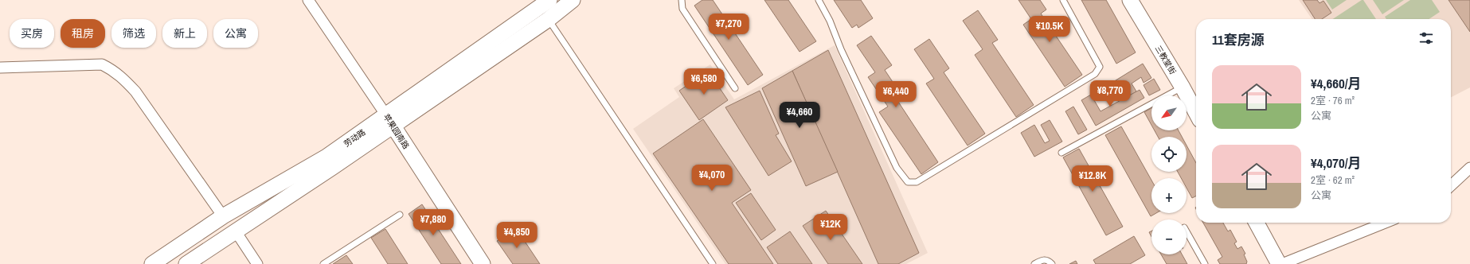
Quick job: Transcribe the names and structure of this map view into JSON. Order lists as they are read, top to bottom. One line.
{"streets":{"street":["三教堂街","苹果园南路","劳动路"]},"crossings":[["苹果园南路","劳动路"]],"north":"bottom left","page":{"price":["¥7,270","¥10.5K","¥6,580","¥8,770","¥6,440","¥4,660","¥4,070","¥12.8K","¥7,880","¥12K","¥4,850"],"chip":["买房","租房","筛选","新上","公寓"],"heading":"11套房源","list":[{"name":"¥4,660/月","note":"2室 · 76 m² · 公寓"},{"name":"¥4,070/月","note":"2室 · 62 m² · 公寓"}],"map_buttons":["+","−"]}}
